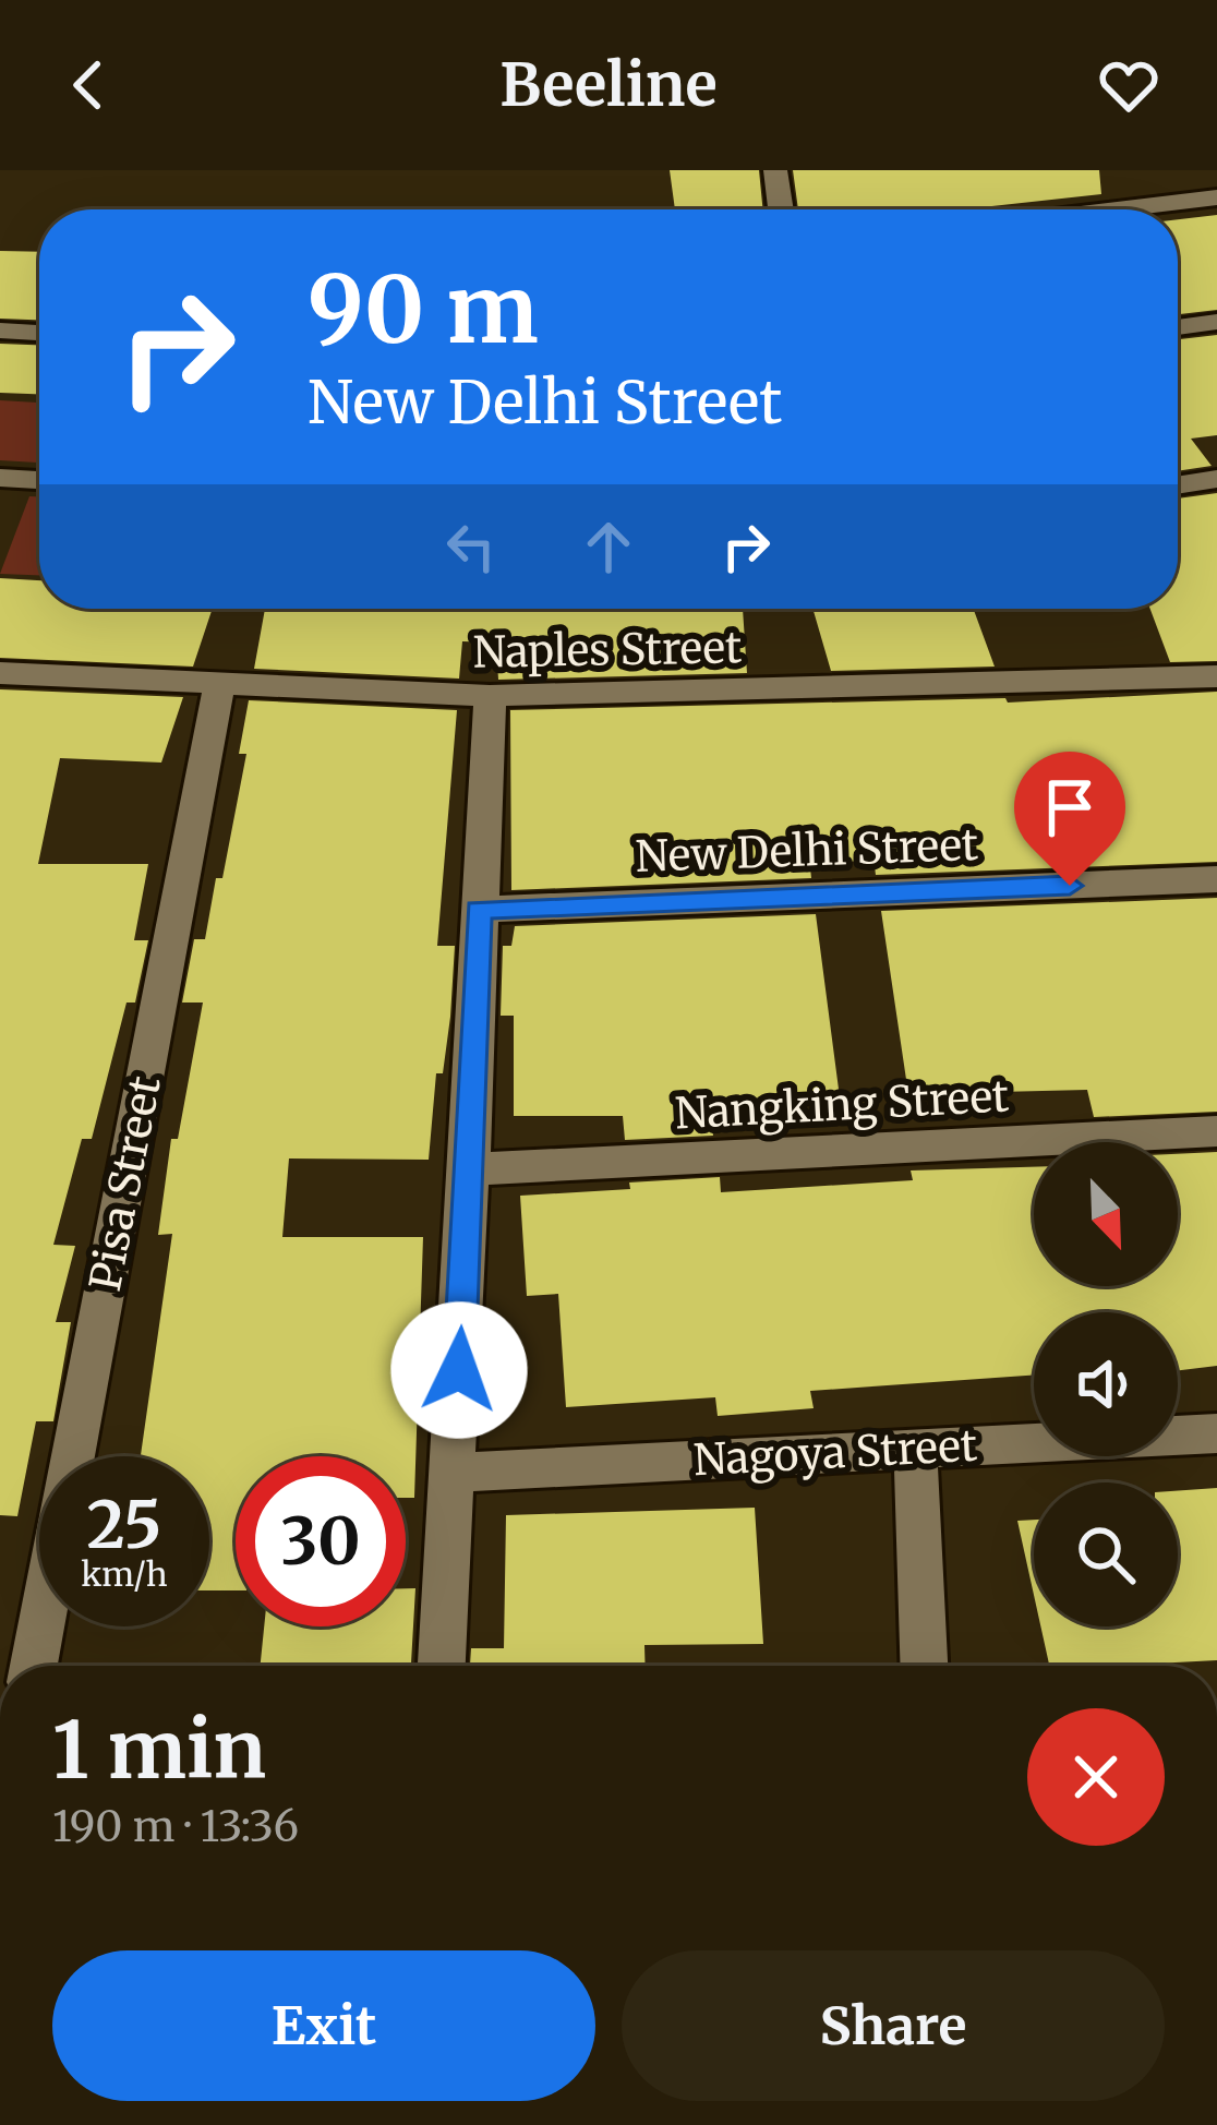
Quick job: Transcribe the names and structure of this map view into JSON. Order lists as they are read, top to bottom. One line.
{"streets":{"street":["Naples Street","New Delhi Street","Nangking Street","Pisa Street","Nagoya Street"]},"crossings":[["Naples Street","Pisa Street"]],"north":"bottom right","page":{"header":"Beeline","turn":["90 m","New Delhi Street"],"speed":"25 km/h","limit":"30","heading":["1 min","190 m · 13:36"],"buttons":["Exit","Share"]}}
